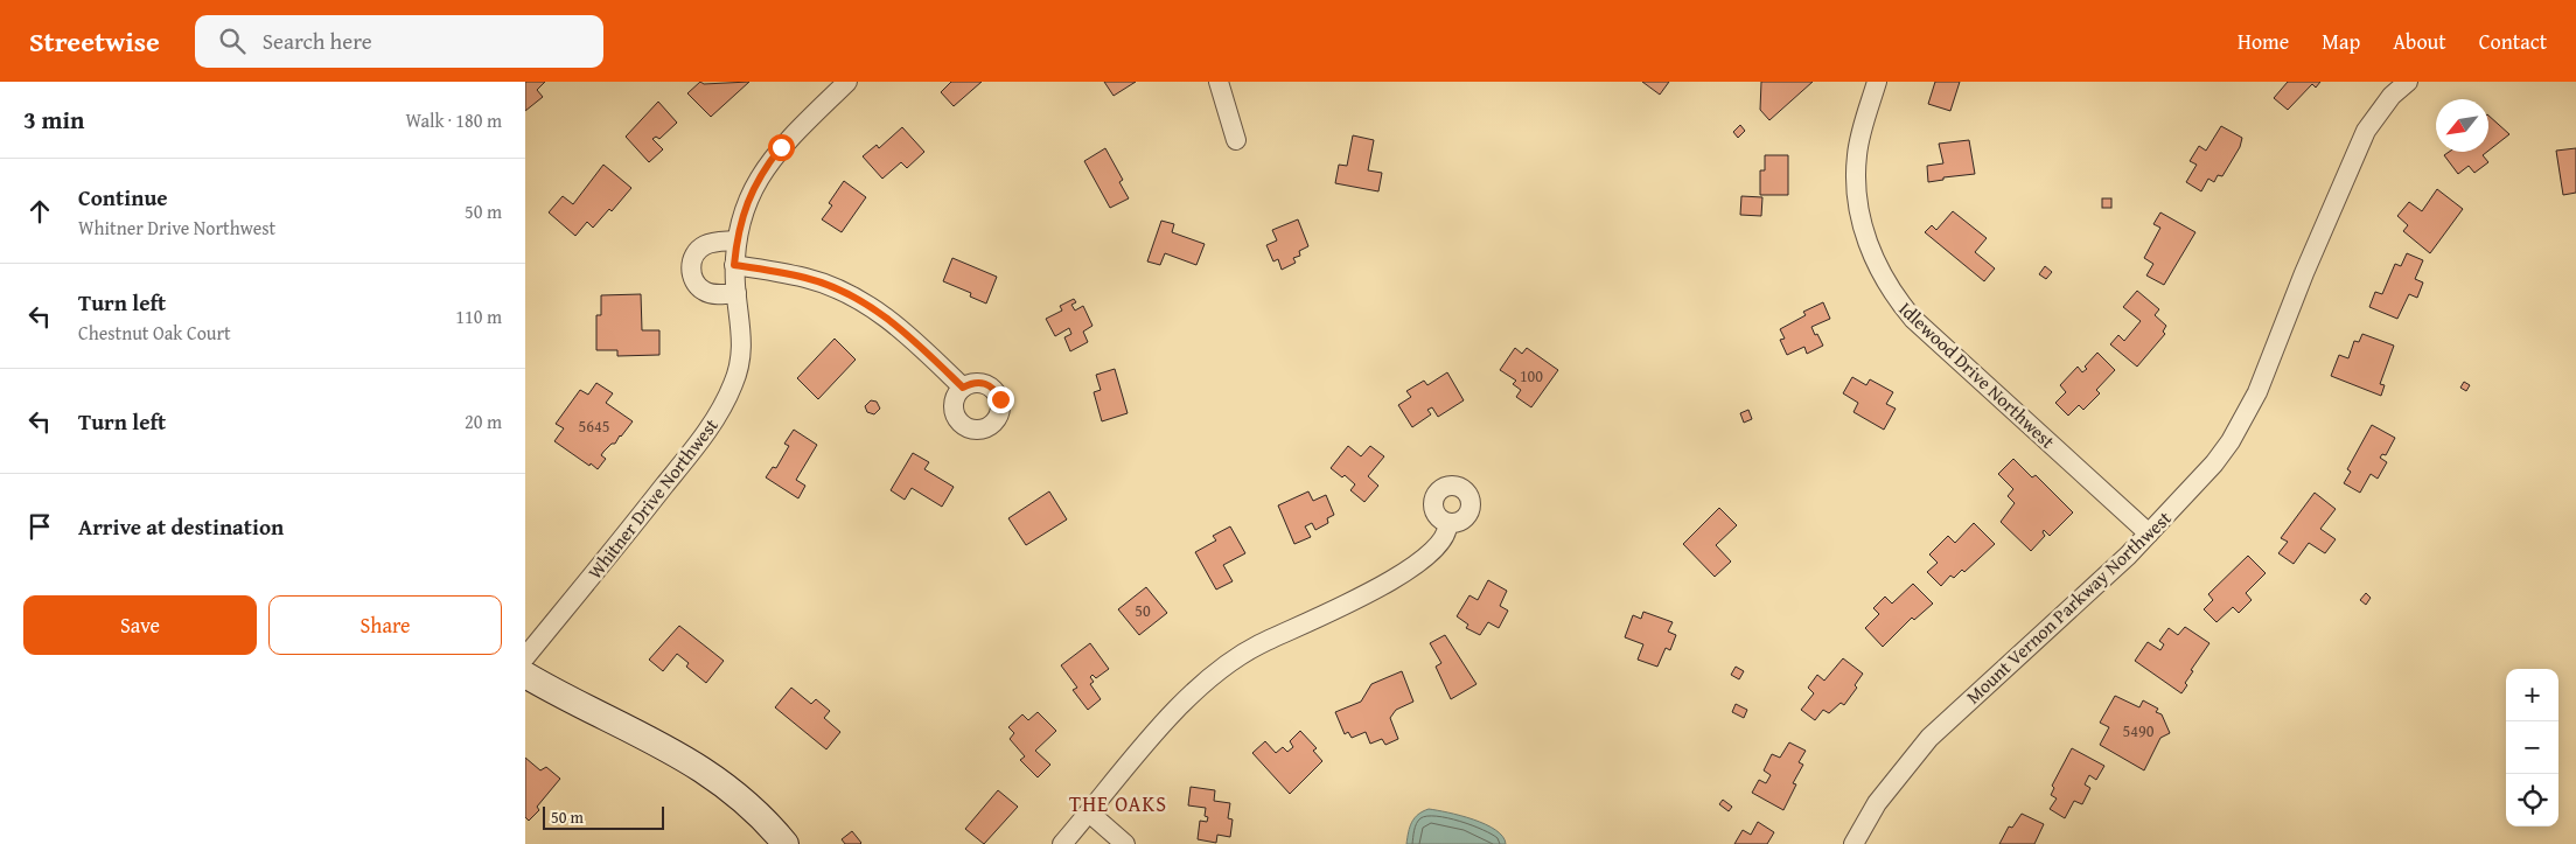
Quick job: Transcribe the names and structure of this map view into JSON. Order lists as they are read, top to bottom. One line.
{"streets":{"street":["Idlewood Drive Northwest","Whitner Drive Northwest","Mount Vernon Parkway Northwest"]},"crossings":[["Idlewood Drive Northwest","Mount Vernon Parkway Northwest"]],"districts":["THE OAKS"],"house_numbers":["100","5645","50","5490"],"scale_bar":"50 m","north":"bottom left","page":{"header":"Streetwise","search":"Search here","nav":["Home","Map","About","Contact"],"heading":["3 min","Walk · 180 m"],"list":[["Continue","Whitner Drive Northwest","50 m"],["Turn left","Chestnut Oak Court","110 m"],["Turn left","20 m"],"Arrive at destination"],"buttons":["Save","Share"],"map_buttons":["+","−"],"scale":"50 m"}}
